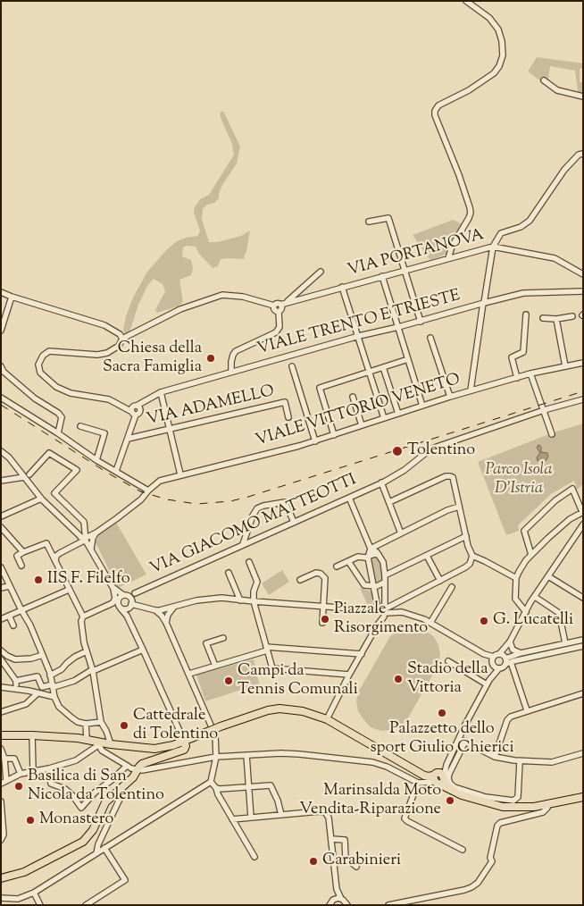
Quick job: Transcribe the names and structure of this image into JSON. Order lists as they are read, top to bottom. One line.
{"streets":{"street":["VIA PORTANOVA","VIALE TRENTO E TRIESTE","VIA ADAMELLO","VIALE VITTORIO VENETO","VIA GIACOMO MATTEOTTI"]},"parks":["Parco Isola D'Istria"],"places":["Chiesa della Sacra Famiglia","Tolentino","IIS F. Filelfo","Piazzale Risorgimento","G. Lucatelli","Stadio della Vittoria","Campi da Tennis Comunali","Palazzetto dello sport Giulio Chierici","Cattedrale di Tolentino","Basilica di San Nicola da Tolentino","Marinsalda Moto Vendita-Riparazione","Monastero","Carabinieri"]}
